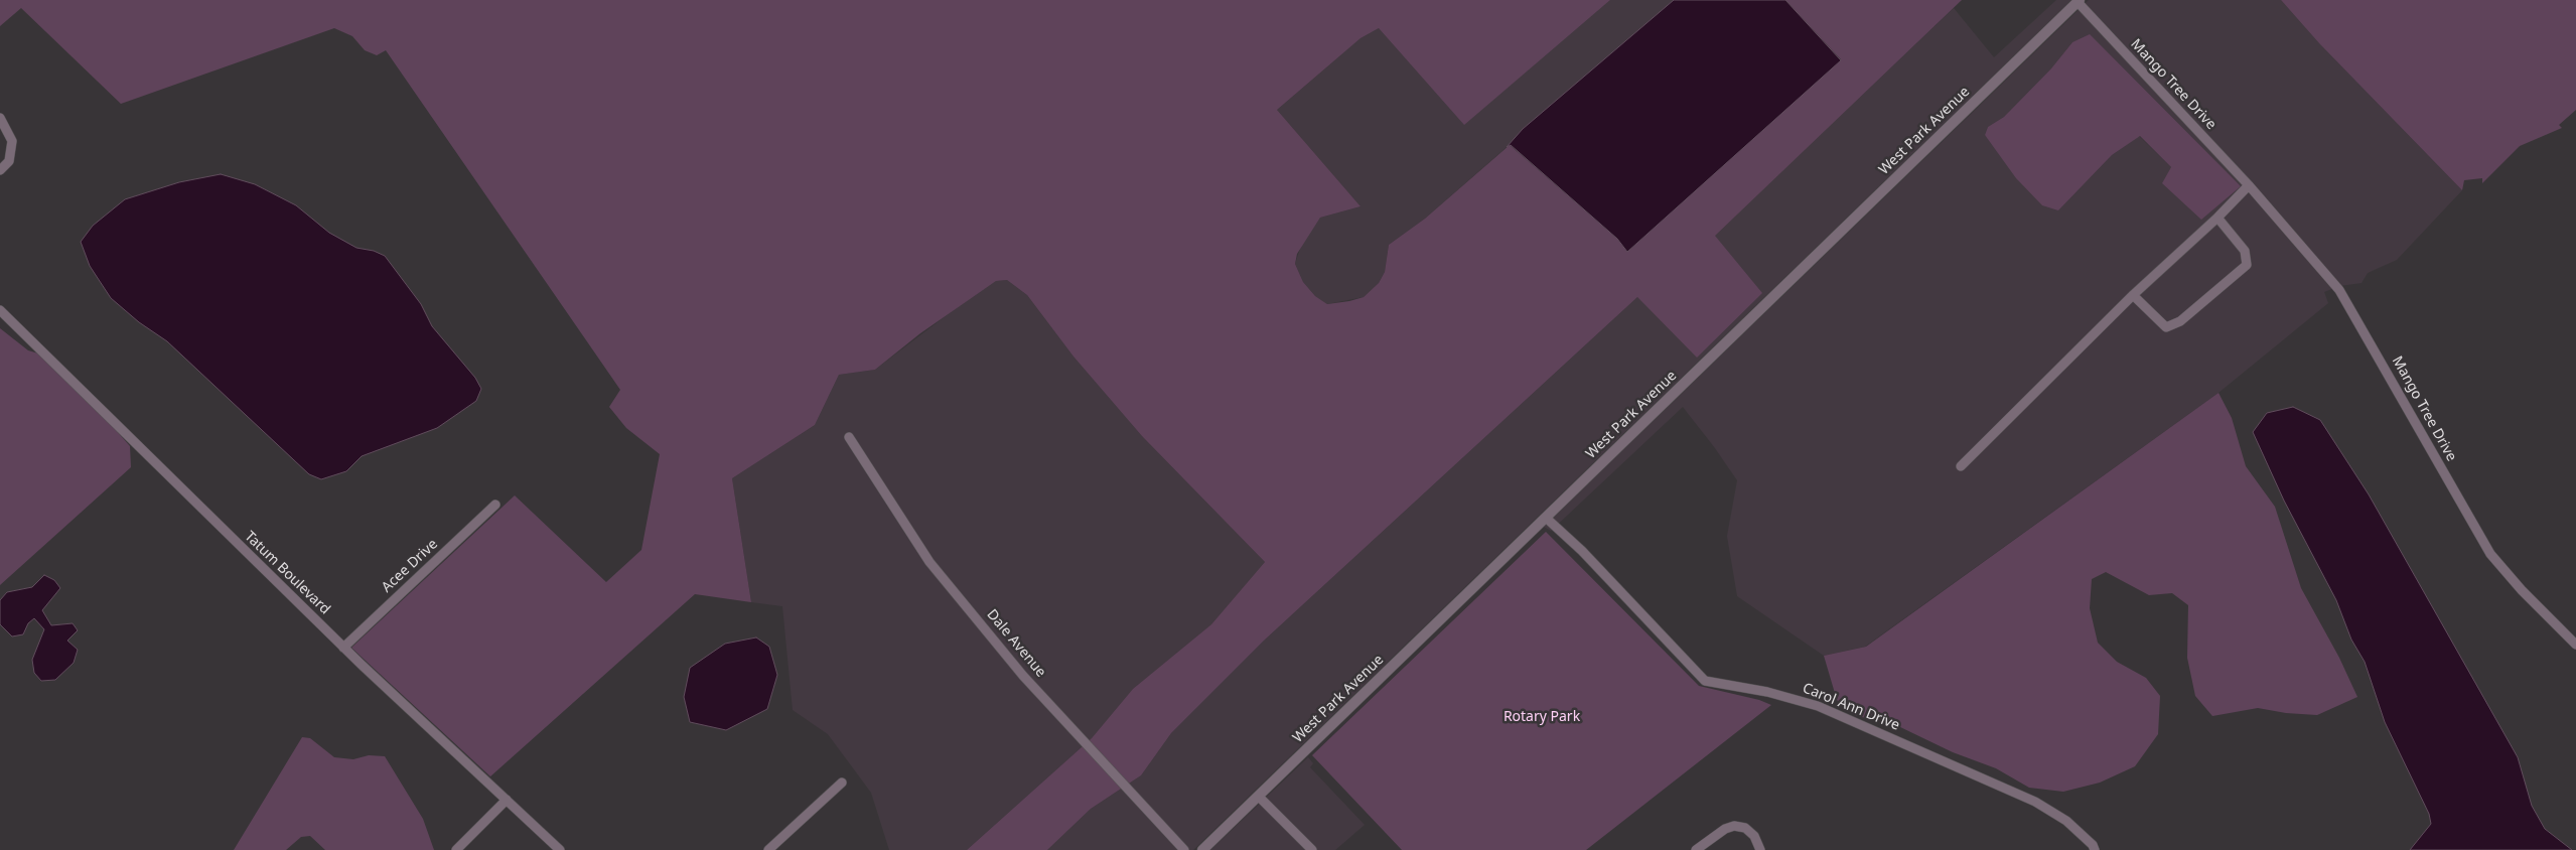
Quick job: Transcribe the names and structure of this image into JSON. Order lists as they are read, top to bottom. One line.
{"streets":{"street":["Mango Tree Drive","West Park Avenue","Acee Drive","Tatum Boulevard","Dale Avenue","Carol Ann Drive"]},"crossings":[["Mango Tree Drive","West Park Avenue"],["West Park Avenue","Carol Ann Drive"],["Acee Drive","Tatum Boulevard"]],"parks":["Rotary Park"]}
